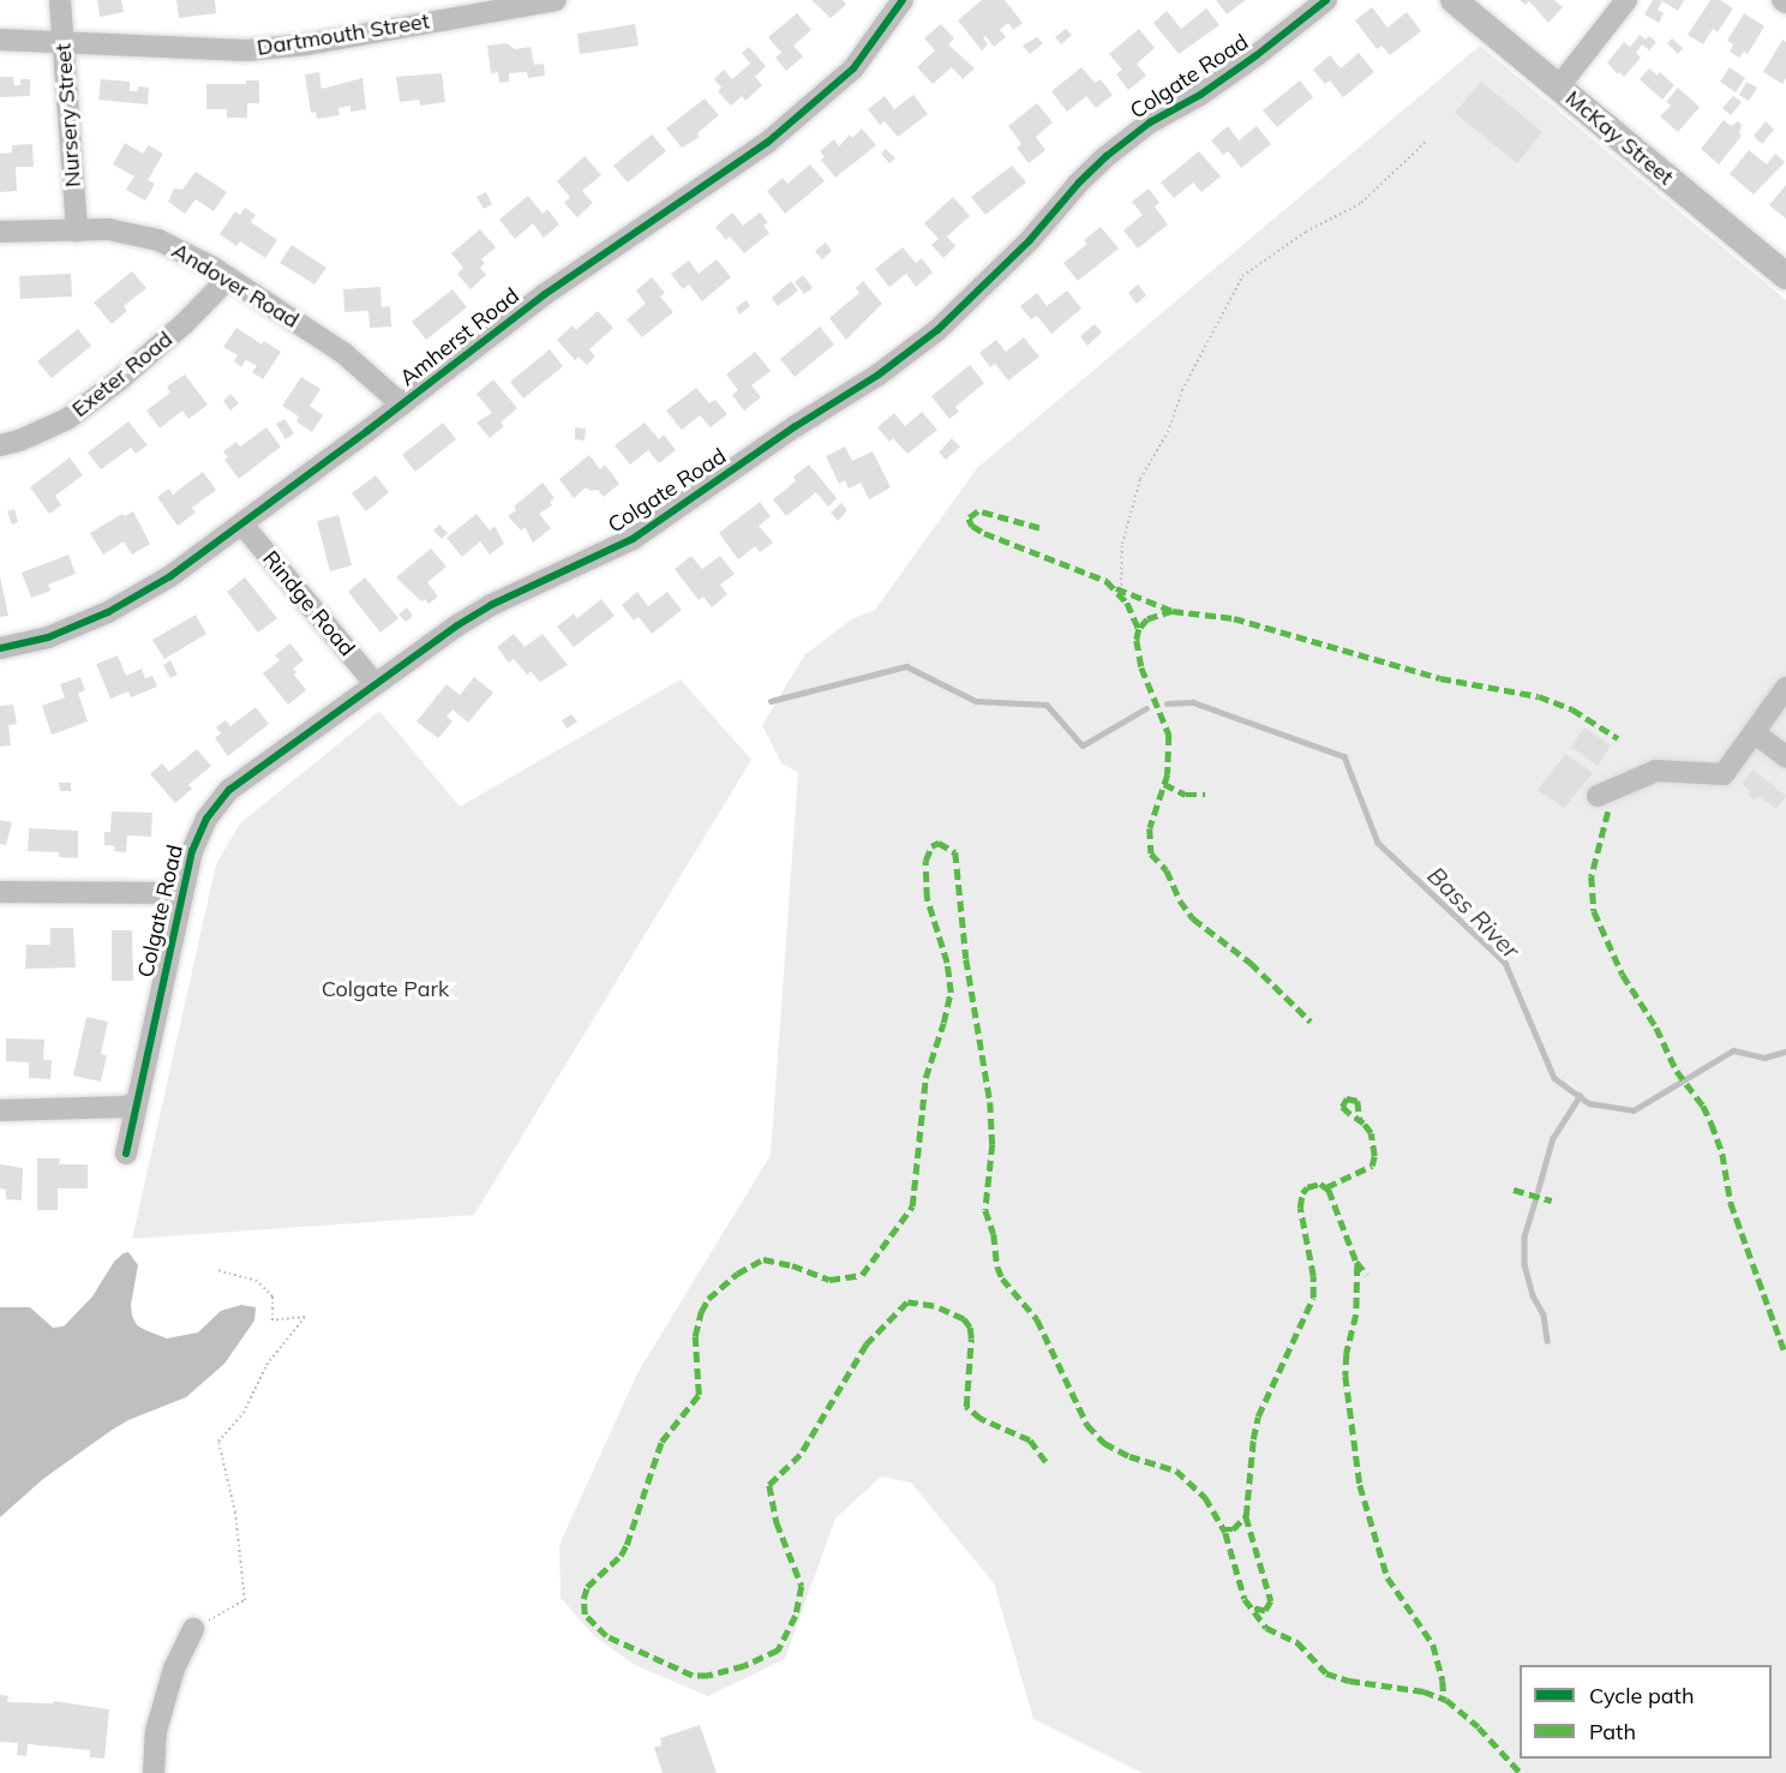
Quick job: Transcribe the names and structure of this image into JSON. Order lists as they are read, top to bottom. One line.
{"streets":{"main road":["McKay Street"],"street":["Dartmouth Street","Colgate Road","Nursery Street","Andover Road","Amherst Road","Exeter Road","Rindge Road"]},"crossings":[["Dartmouth Street","Nursery Street"],["Colgate Road","Rindge Road"],["Nursery Street","Andover Road"],["Andover Road","Amherst Road"],["Andover Road","Exeter Road"],["Amherst Road","Rindge Road"]],"water":["Bass River"],"parks":["Colgate Park"],"legend":["Cycle path","Path"]}
